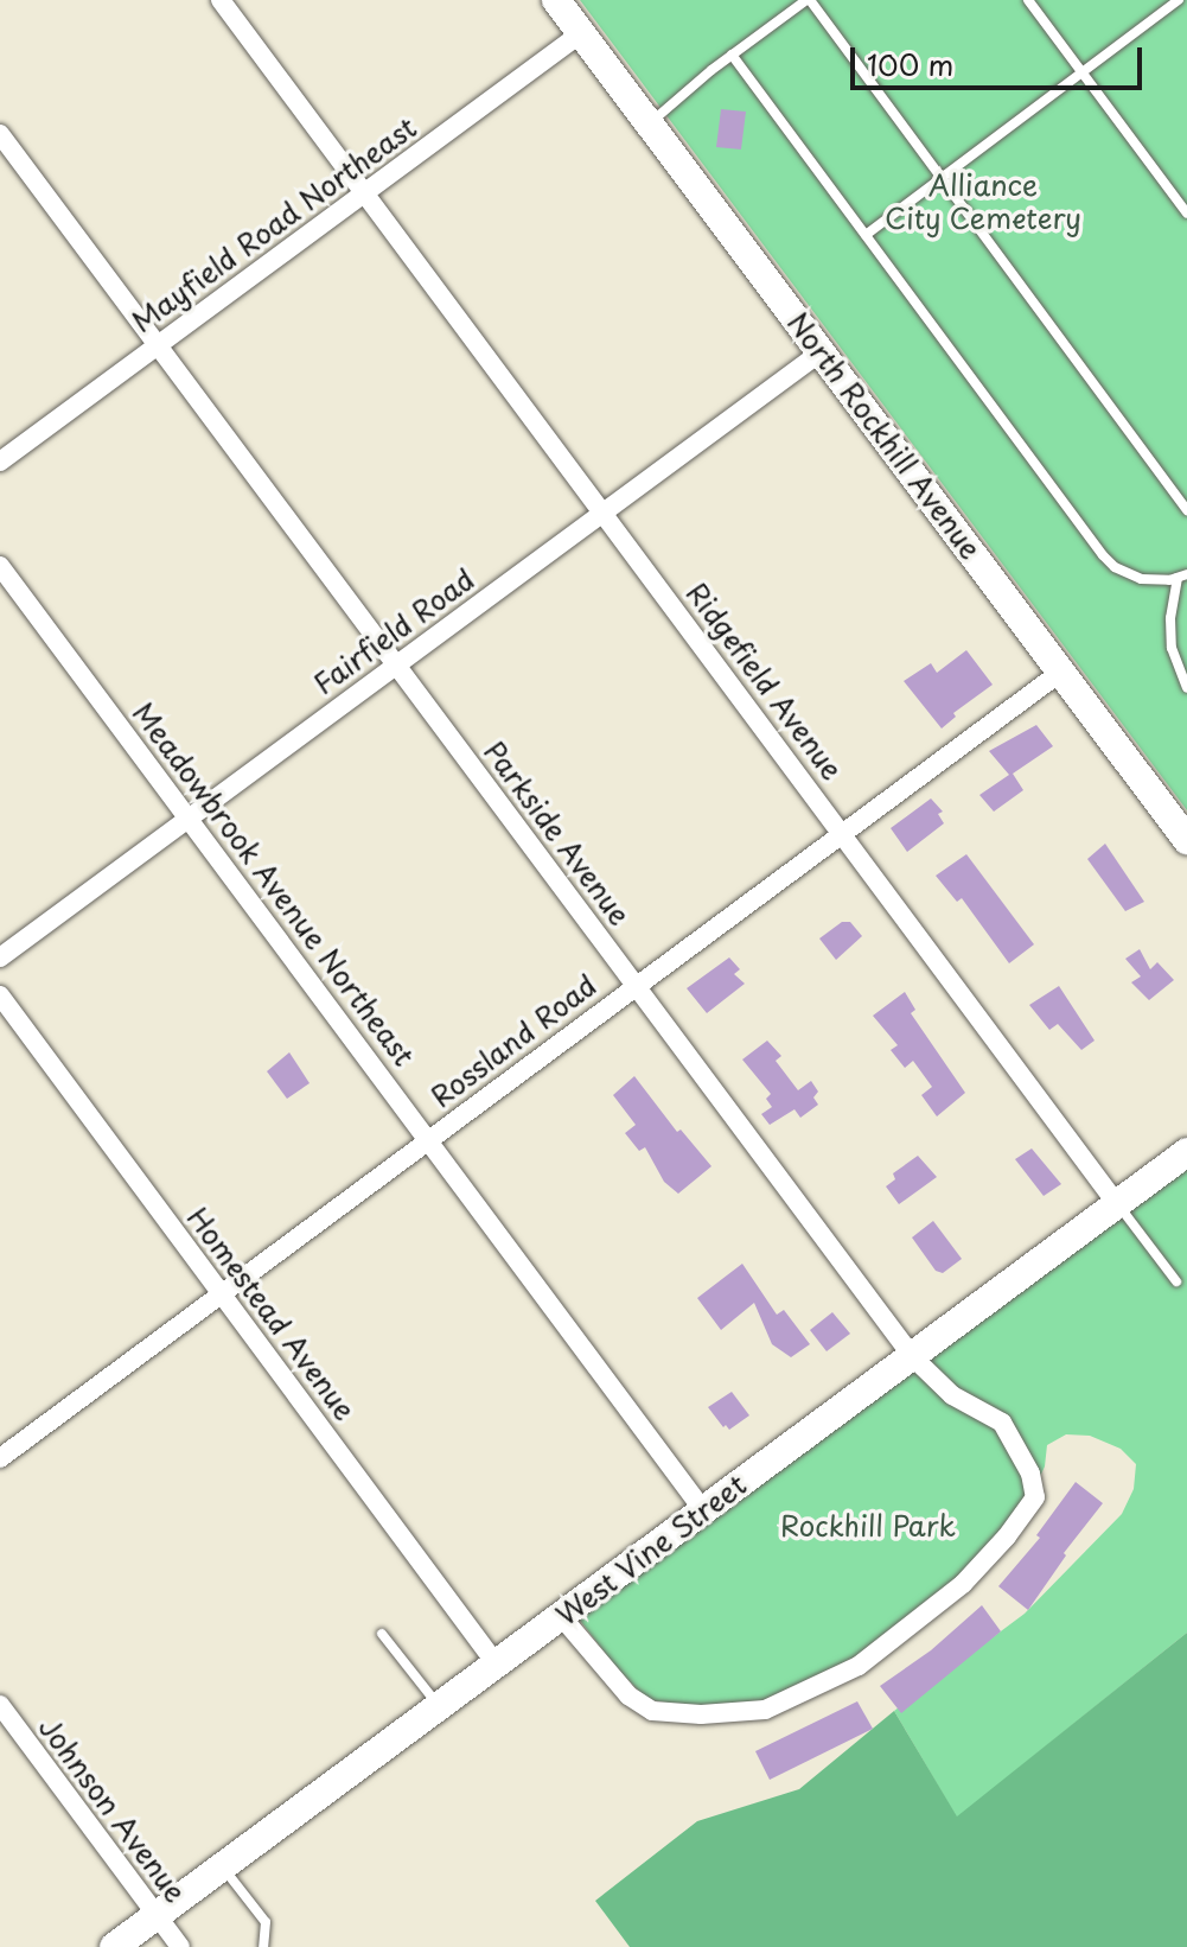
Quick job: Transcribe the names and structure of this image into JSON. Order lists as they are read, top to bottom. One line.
{"streets":{"street":["Mayfield Road Northeast","North Rockhill Avenue","Fairfield Road","Ridgefield Avenue","Parkside Avenue","Meadowbrook Avenue Northeast","Rossland Road","Homestead Avenue","West Vine Street","Johnson Avenue"]},"crossings":[["Mayfield Road Northeast","North Rockhill Avenue"],["Mayfield Road Northeast","Ridgefield Avenue"],["Mayfield Road Northeast","Parkside Avenue"],["North Rockhill Avenue","Fairfield Road"],["North Rockhill Avenue","Rossland Road"],["Fairfield Road","Ridgefield Avenue"],["Fairfield Road","Parkside Avenue"],["Fairfield Road","Meadowbrook Avenue Northeast"],["Ridgefield Avenue","Rossland Road"],["Ridgefield Avenue","West Vine Street"],["Parkside Avenue","Rossland Road"],["Parkside Avenue","West Vine Street"],["Meadowbrook Avenue Northeast","Rossland Road"],["Meadowbrook Avenue Northeast","West Vine Street"],["Rossland Road","Homestead Avenue"],["Homestead Avenue","West Vine Street"],["West Vine Street","Johnson Avenue"]],"parks":["Alliance City Cemetery","Rockhill Park"],"scale_bar":"100 m"}
